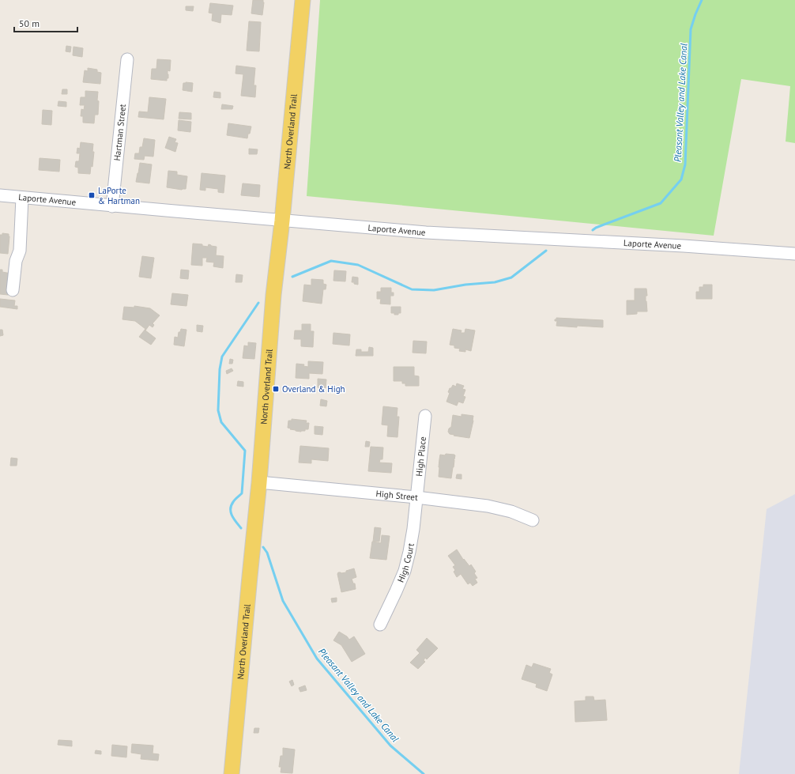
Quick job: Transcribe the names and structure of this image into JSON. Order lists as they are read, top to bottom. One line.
{"streets":{"main road":["North Overland Trail"],"street":["Hartman Street","Laporte Avenue","High Place","High Street","High Court"]},"crossings":[["North Overland Trail","Laporte Avenue"],["North Overland Trail","High Street"],["Hartman Street","Laporte Avenue"],["High Place","High Street"],["High Place","High Court"],["High Street","High Court"]],"water":["Pleasant Valley and Lake Canal"],"places":{"transit":["LaPorte & Hartman","Overland & High"]},"scale_bar":"50 m"}
